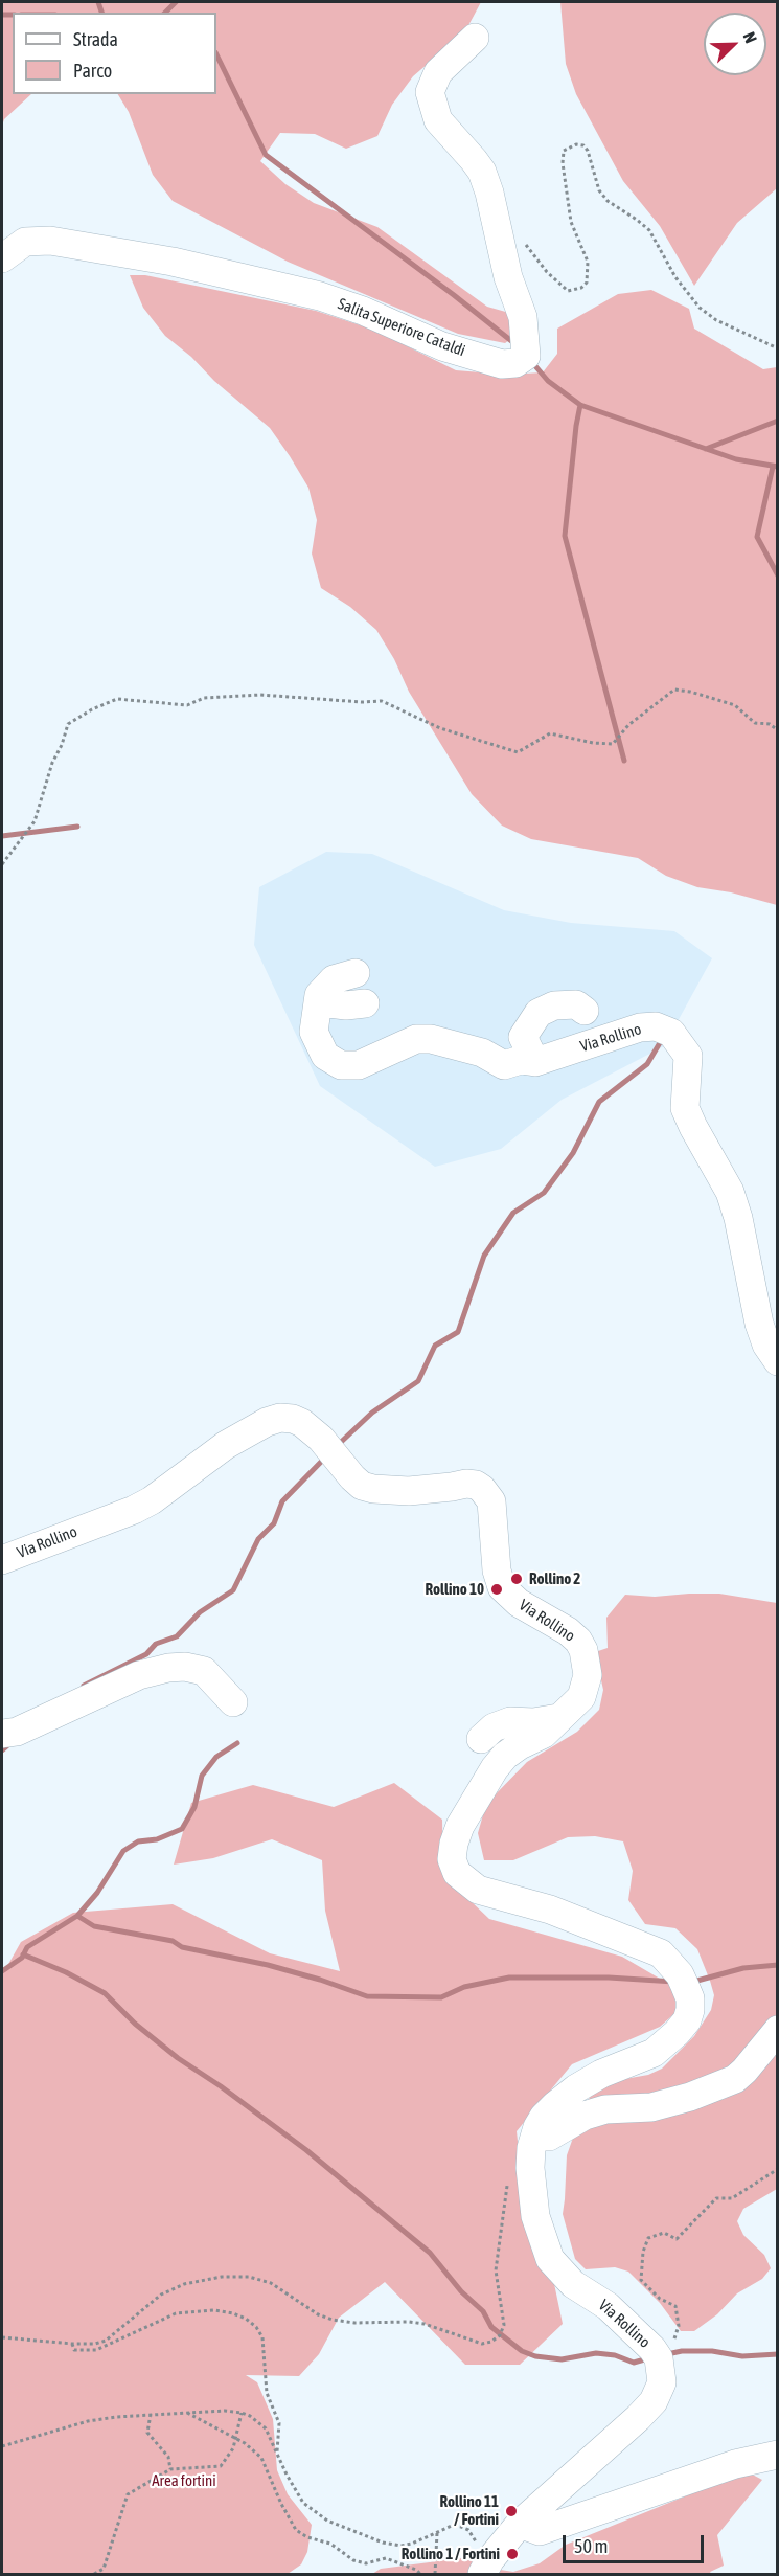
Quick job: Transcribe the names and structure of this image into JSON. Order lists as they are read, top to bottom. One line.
{"streets":{"street":["Salita Superiore Cataldi","Via Rollino"]},"parks":["Area fortini"],"places":["Rollino 2","Rollino 10","Rollino 11 / Fortini","Rollino 1 / Fortini"],"legend":["Strada","Parco"],"scale_bar":"50 m","north":"top right"}
